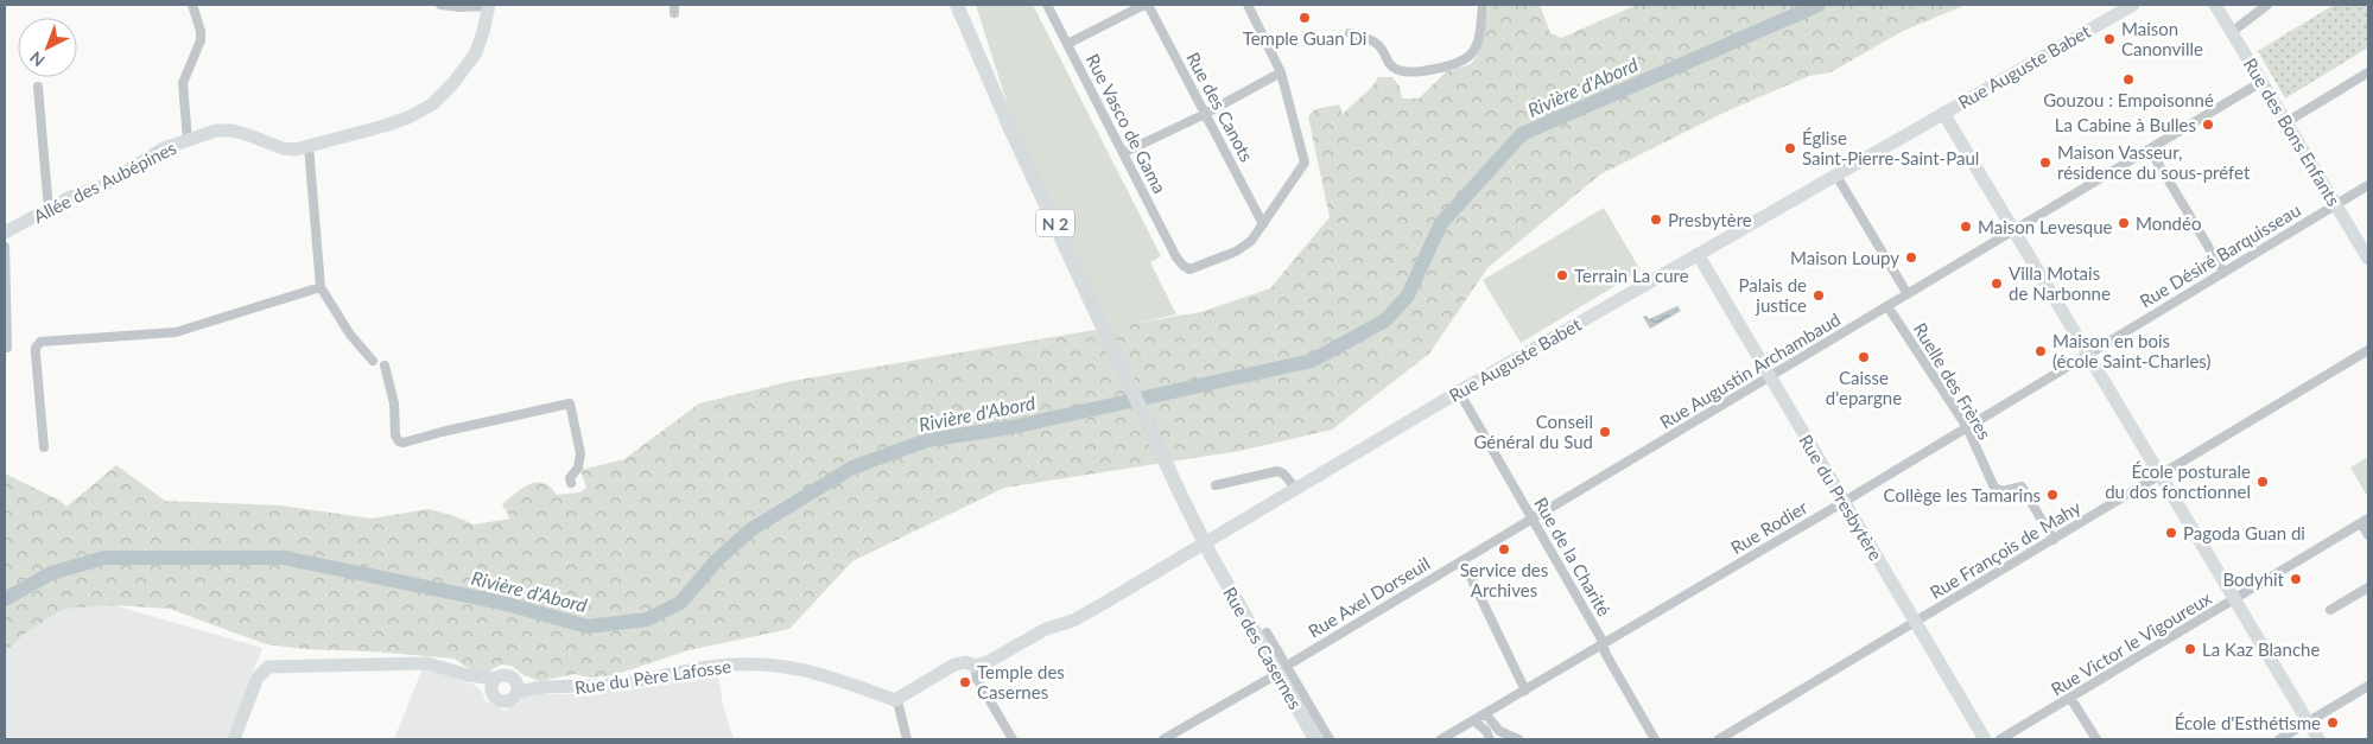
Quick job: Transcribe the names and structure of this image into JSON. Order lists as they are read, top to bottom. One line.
{"streets":{"main road":["N 2","Rue des Casernes"],"street":["Rue Auguste Babet","Rue des Canots","Rue Vasco de Gama","Rue des Bons Enfants","Allée des Aubépines","Rue Désiré Barquisseau","Rue Augustin Archambaud","Ruelle des Frères","Rue du Presbytère","Rue Rodier","Rue François de Mahy","Rue de la Charité","Rue Axel Dorseuil","Rue Victor le Vigoureux","Rue du Père Lafosse"]},"crossings":[["Rue Auguste Babet","Rue du Presbytère"],["Rue Auguste Babet","Rue de la Charité"],["Rue Auguste Babet","Rue du Père Lafosse"],["Rue des Canots","Rue Vasco de Gama"],["Rue des Bons Enfants","Rue Désiré Barquisseau"],["Rue des Bons Enfants","Rue Augustin Archambaud"],["N 2","Rue des Casernes"],["Rue Désiré Barquisseau","Rue Rodier"],["Rue Augustin Archambaud","Ruelle des Frères"],["Rue Augustin Archambaud","Rue du Presbytère"],["Rue Augustin Archambaud","Rue de la Charité"],["Rue Augustin Archambaud","Rue Axel Dorseuil"],["Ruelle des Frères","Rue Rodier"],["Ruelle des Frères","Rue François de Mahy"],["Rue du Presbytère","Rue Rodier"],["Rue du Presbytère","Rue François de Mahy"],["Rue Rodier","Rue de la Charité"]],"water":["Rivière d'Abord"],"places":["Temple Guan Di","Maison Canonville","Gouzou : Empoisonné","La Cabine à Bulles","Église Saint-Pierre-Saint-Paul","Maison Vasseur, résidence du sous-préfet","Presbytère","Mondéo","Maison Levesque","Maison Loupy","Terrain La cure","Villa Motais de Narbonne","Palais de justice","Maison en bois (école Saint-Charles)","Caisse d'epargne","Conseil Général du Sud","École posturale du dos fonctionnel","Collège les Tamarins","Pagoda Guan di","Service des Archives","Bodyhit","La Kaz Blanche","Temple des Casernes","École d'Esthétisme"],"north":"bottom left"}
